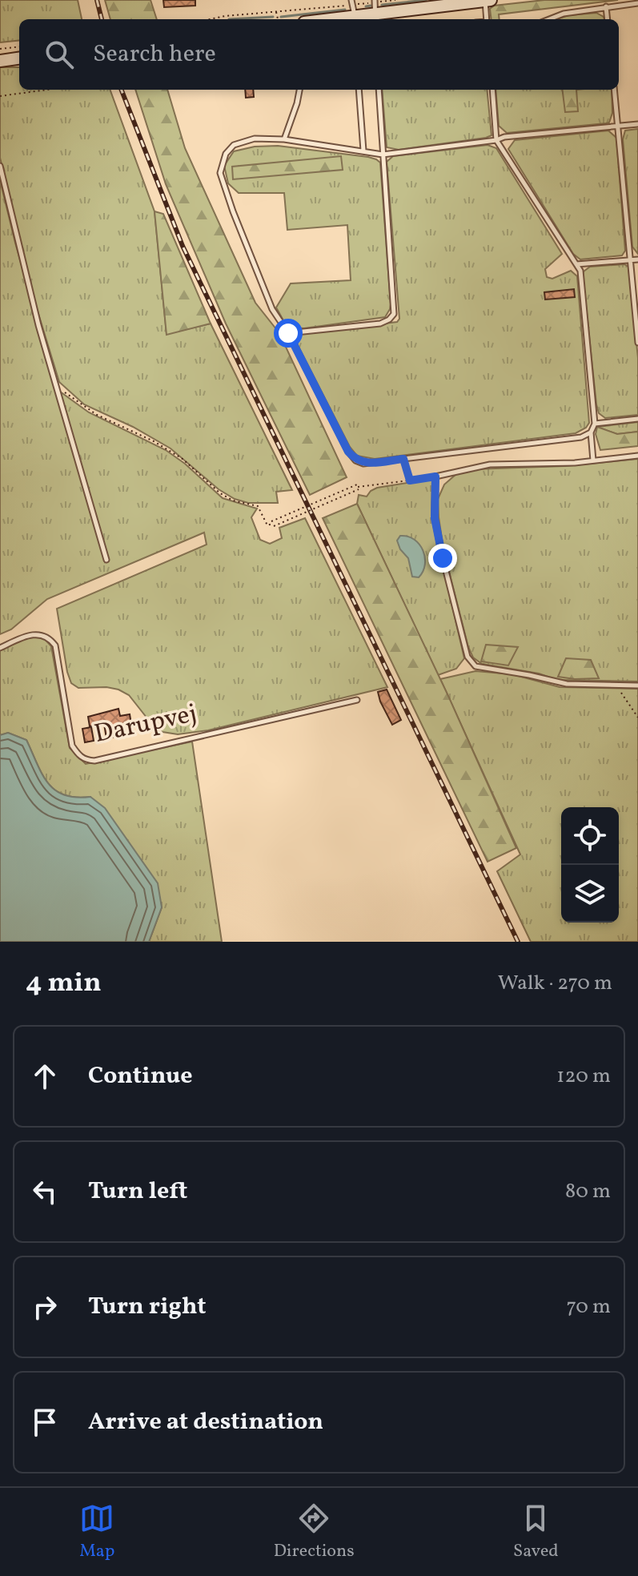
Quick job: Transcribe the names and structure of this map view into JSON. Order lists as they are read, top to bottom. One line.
{"streets":{"lane":["Darupvej"]},"page":{"search":"Search here","heading":["4 min","Walk · 270 m"],"list":[["Continue","120 m"],["Turn left","80 m"],["Turn right","70 m"],"Arrive at destination"],"nav":["Map","Directions","Saved"]}}
